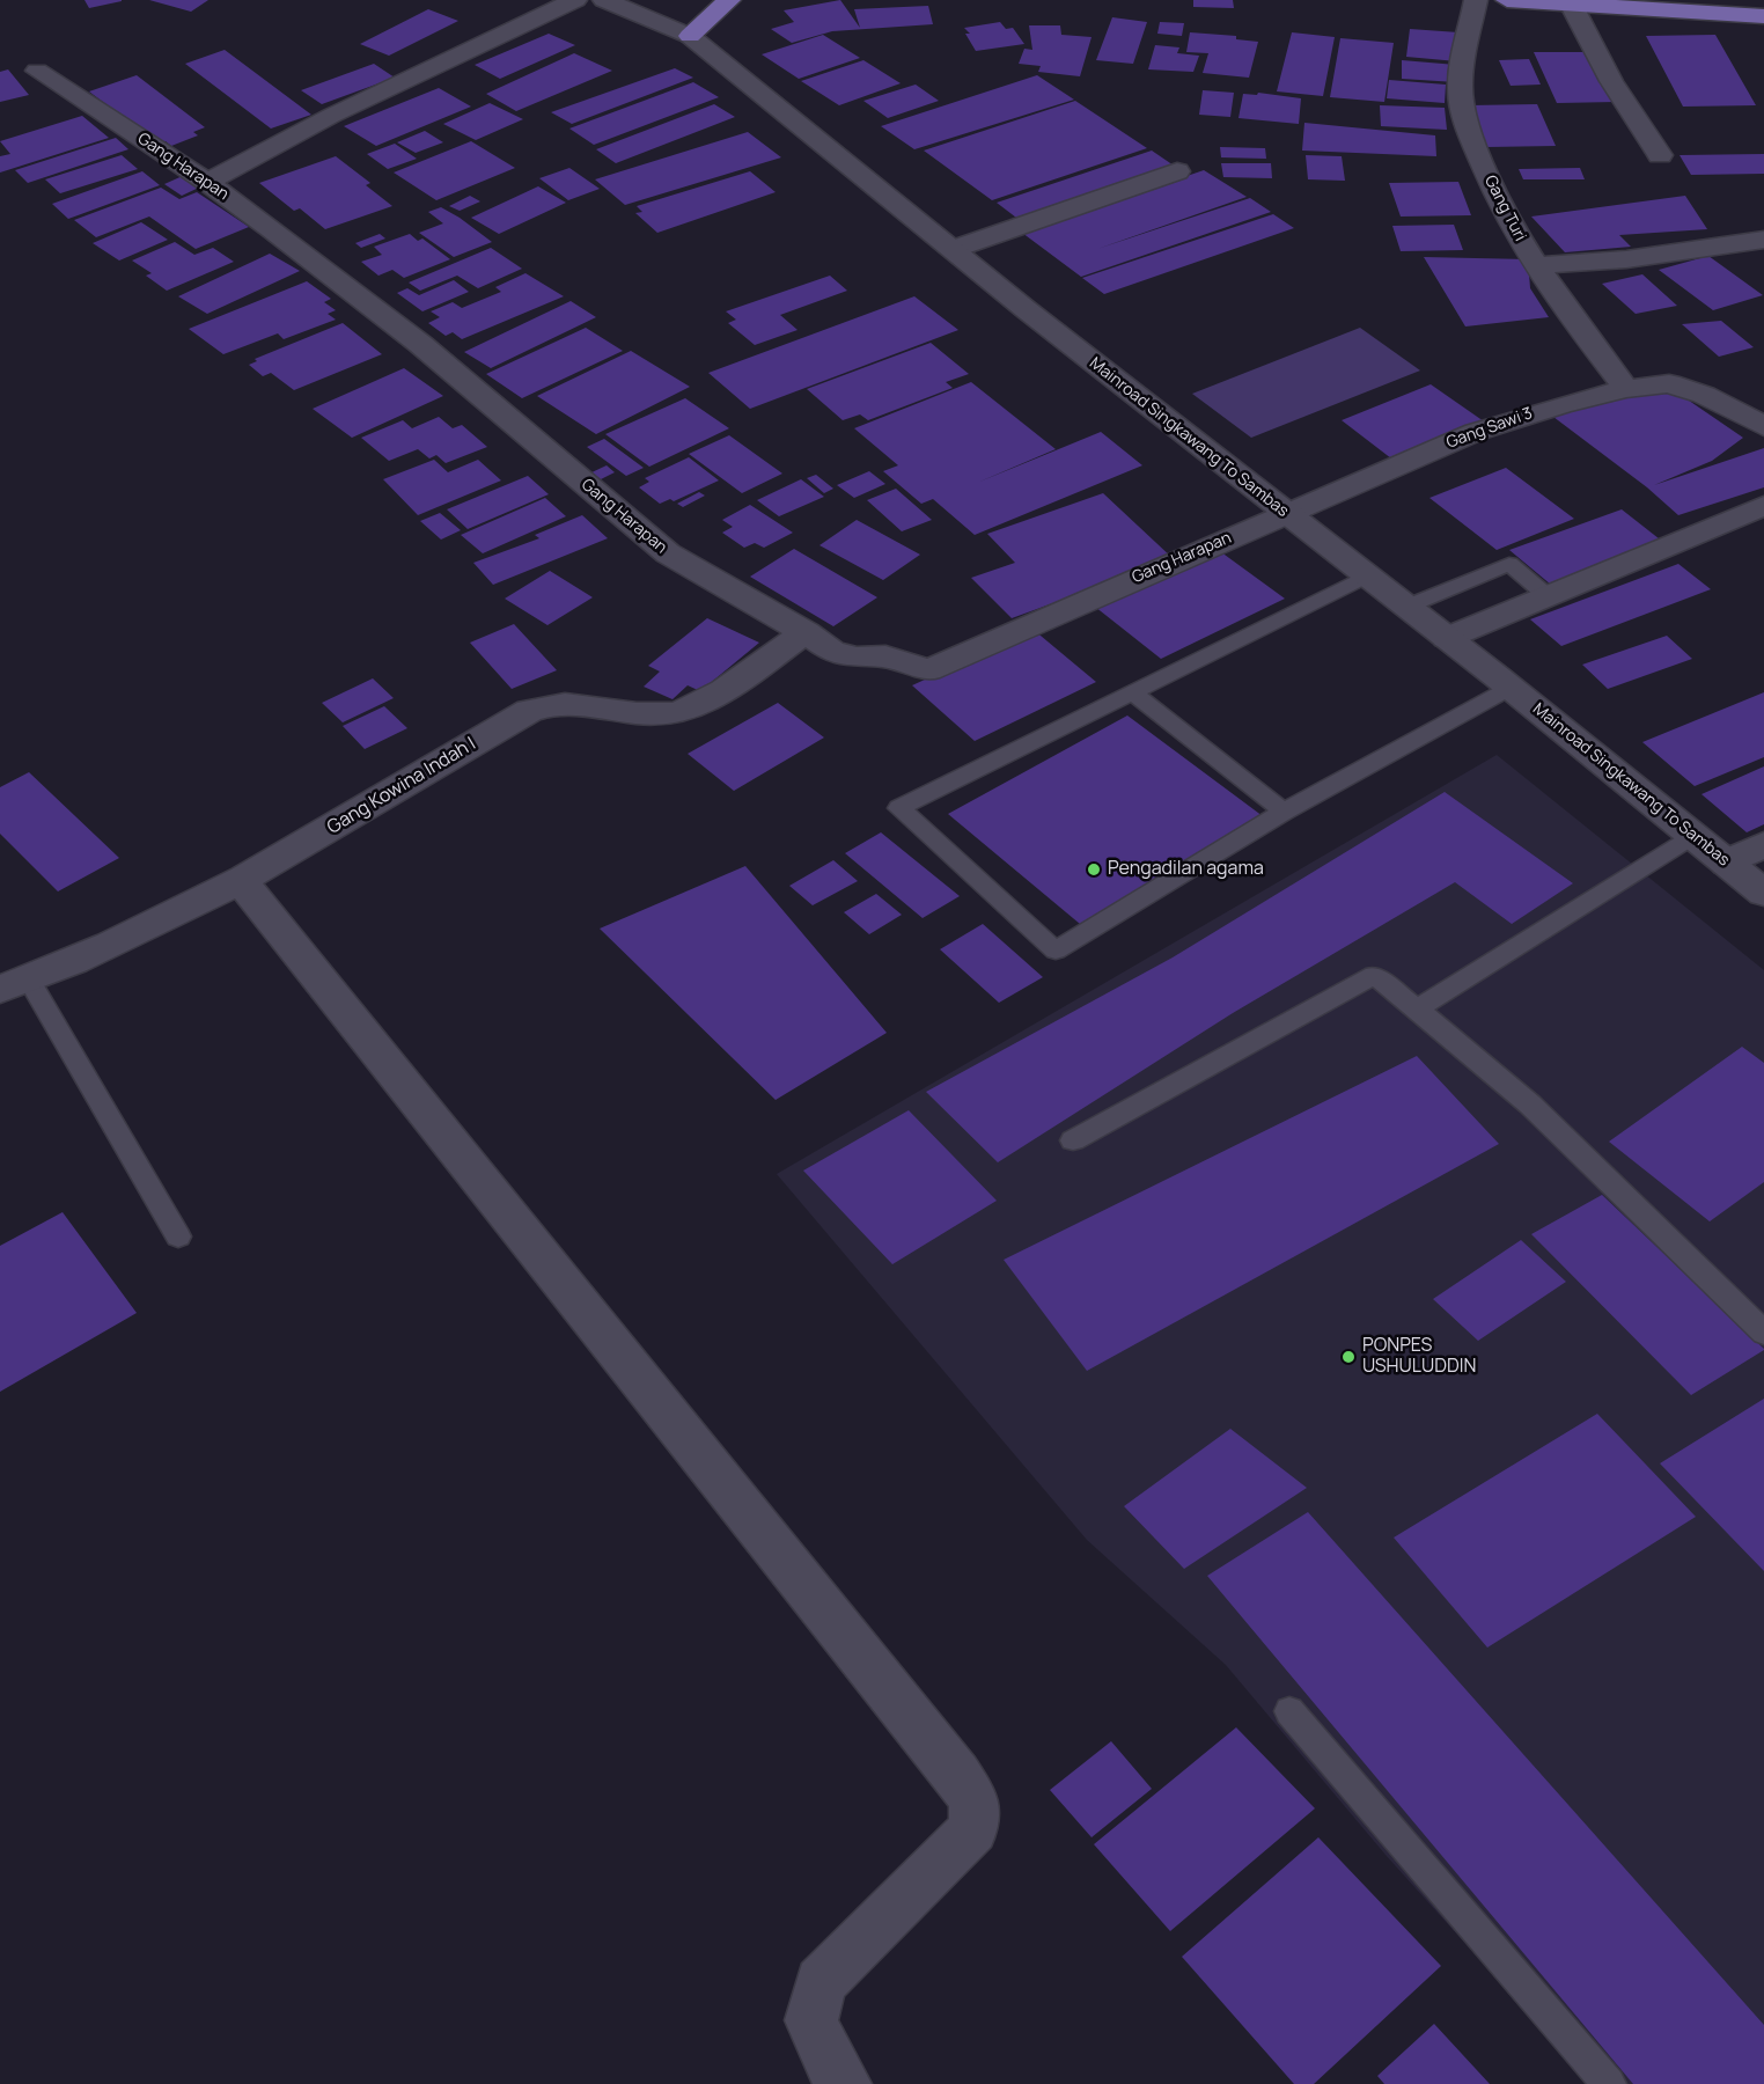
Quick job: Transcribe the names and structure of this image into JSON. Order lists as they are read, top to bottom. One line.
{"streets":{"street":["Gang Harapan","Gang Turi","Gang Sawi 3","Mainroad Singkawang To Sambas","Gang Kowina Indah I"]},"crossings":[["Gang Harapan","Gang Sawi 3"],["Gang Harapan","Mainroad Singkawang To Sambas"],["Gang Harapan","Gang Kowina Indah I"],["Gang Turi","Gang Sawi 3"],["Gang Sawi 3","Mainroad Singkawang To Sambas"]],"places":["Pengadilan agama","PONPES USHULUDDIN"]}
